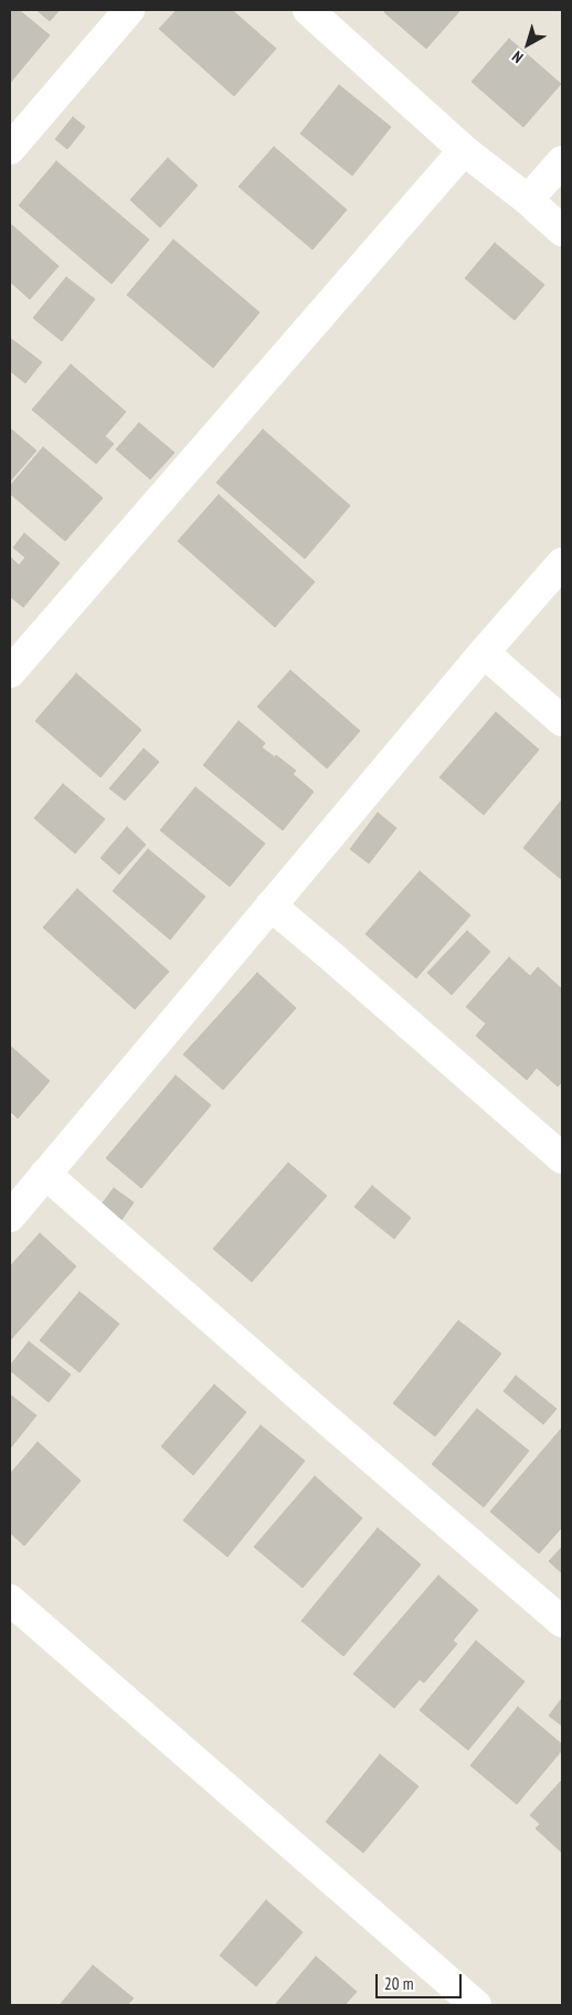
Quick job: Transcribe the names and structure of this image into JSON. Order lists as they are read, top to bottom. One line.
{"scale_bar":"20 m","north":"bottom left"}
